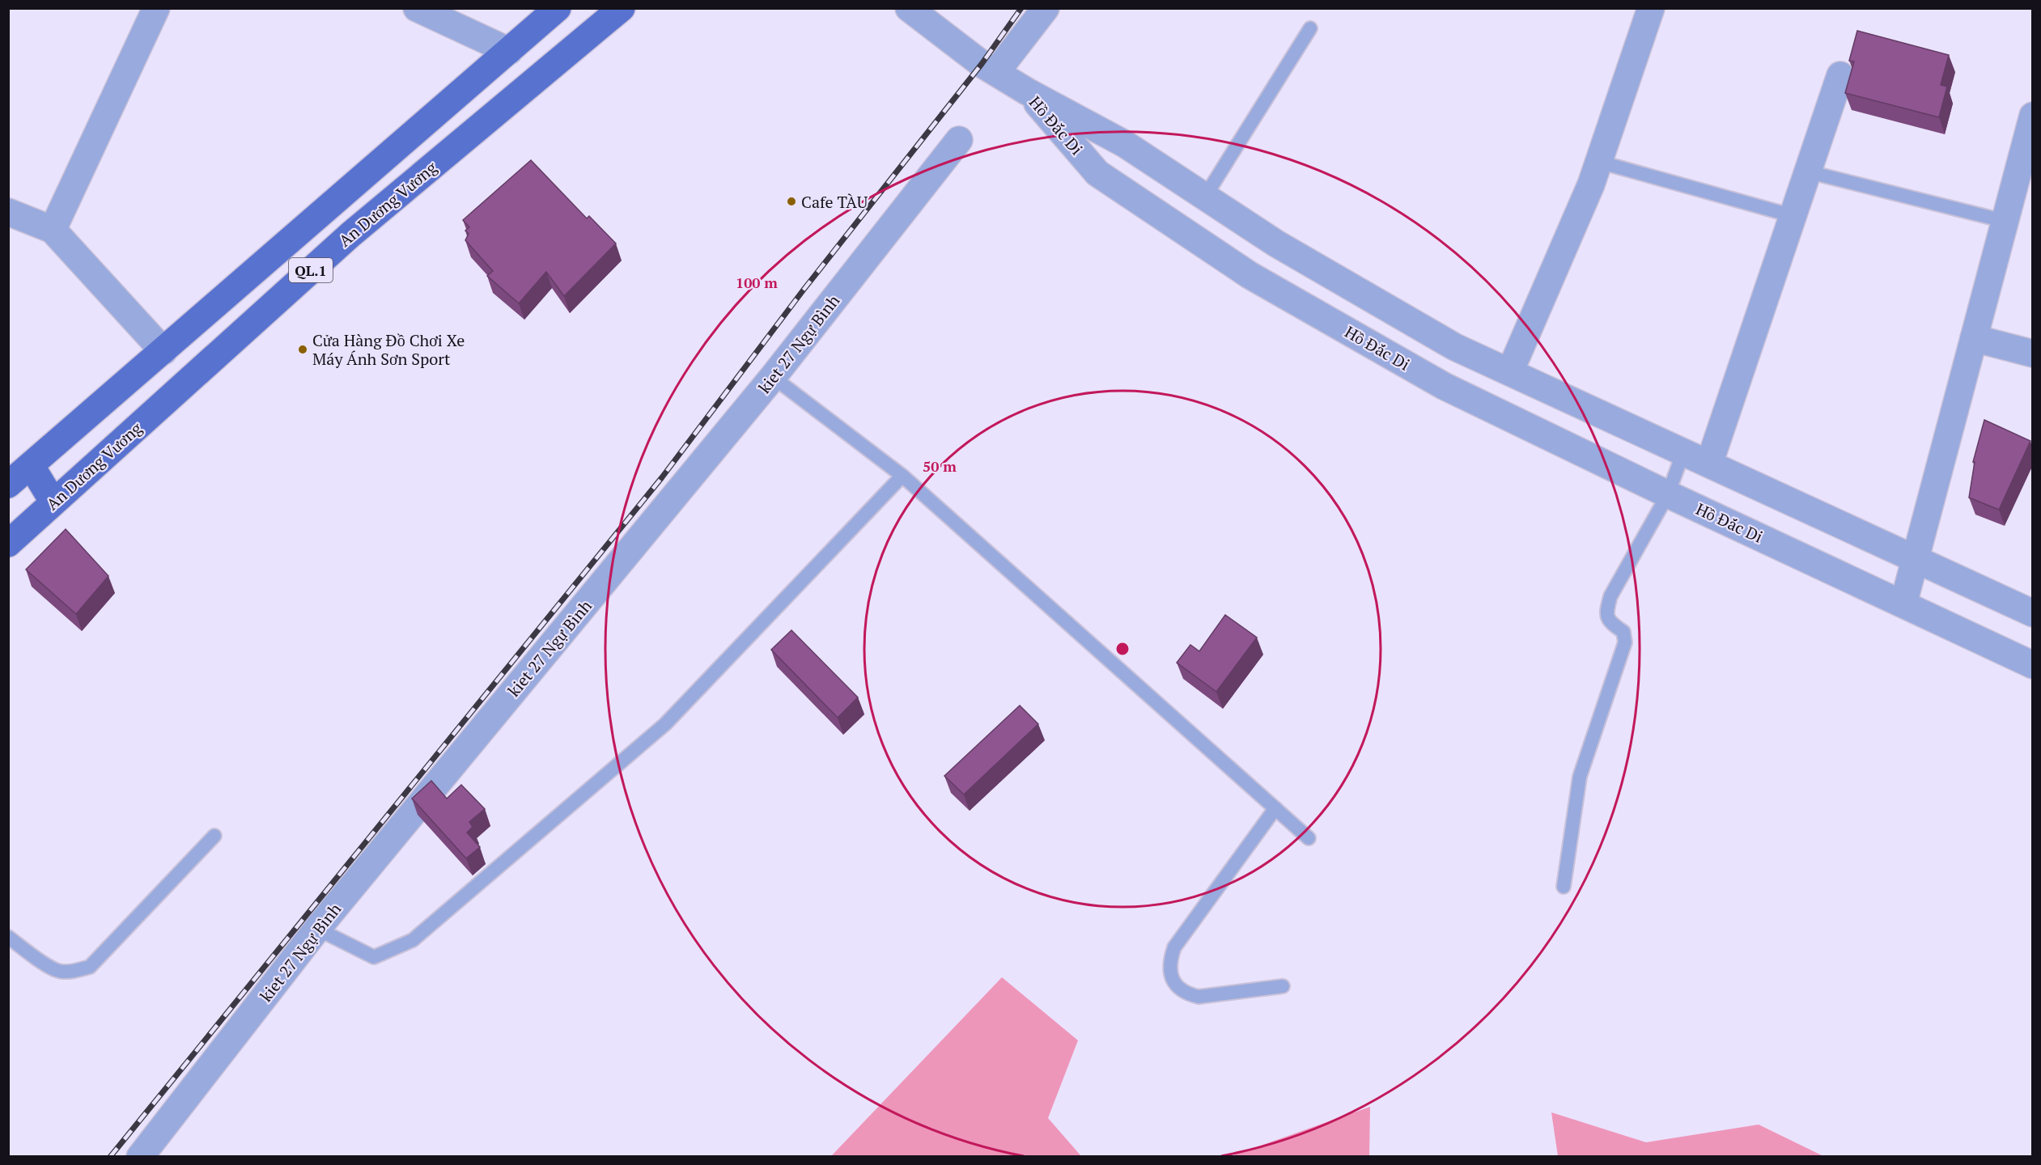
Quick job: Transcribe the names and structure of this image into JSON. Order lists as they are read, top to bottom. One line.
{"streets":{"main road":["An Dương Vương","QL.1"],"street":["Hồ Đắc Di","kiet 27 Ngự Bình"]},"places":["Cafe TÀU","Cửa Hàng Đồ Chơi Xe Máy Ánh Sơn Sport"],"rings":["100 m","50 m"]}
